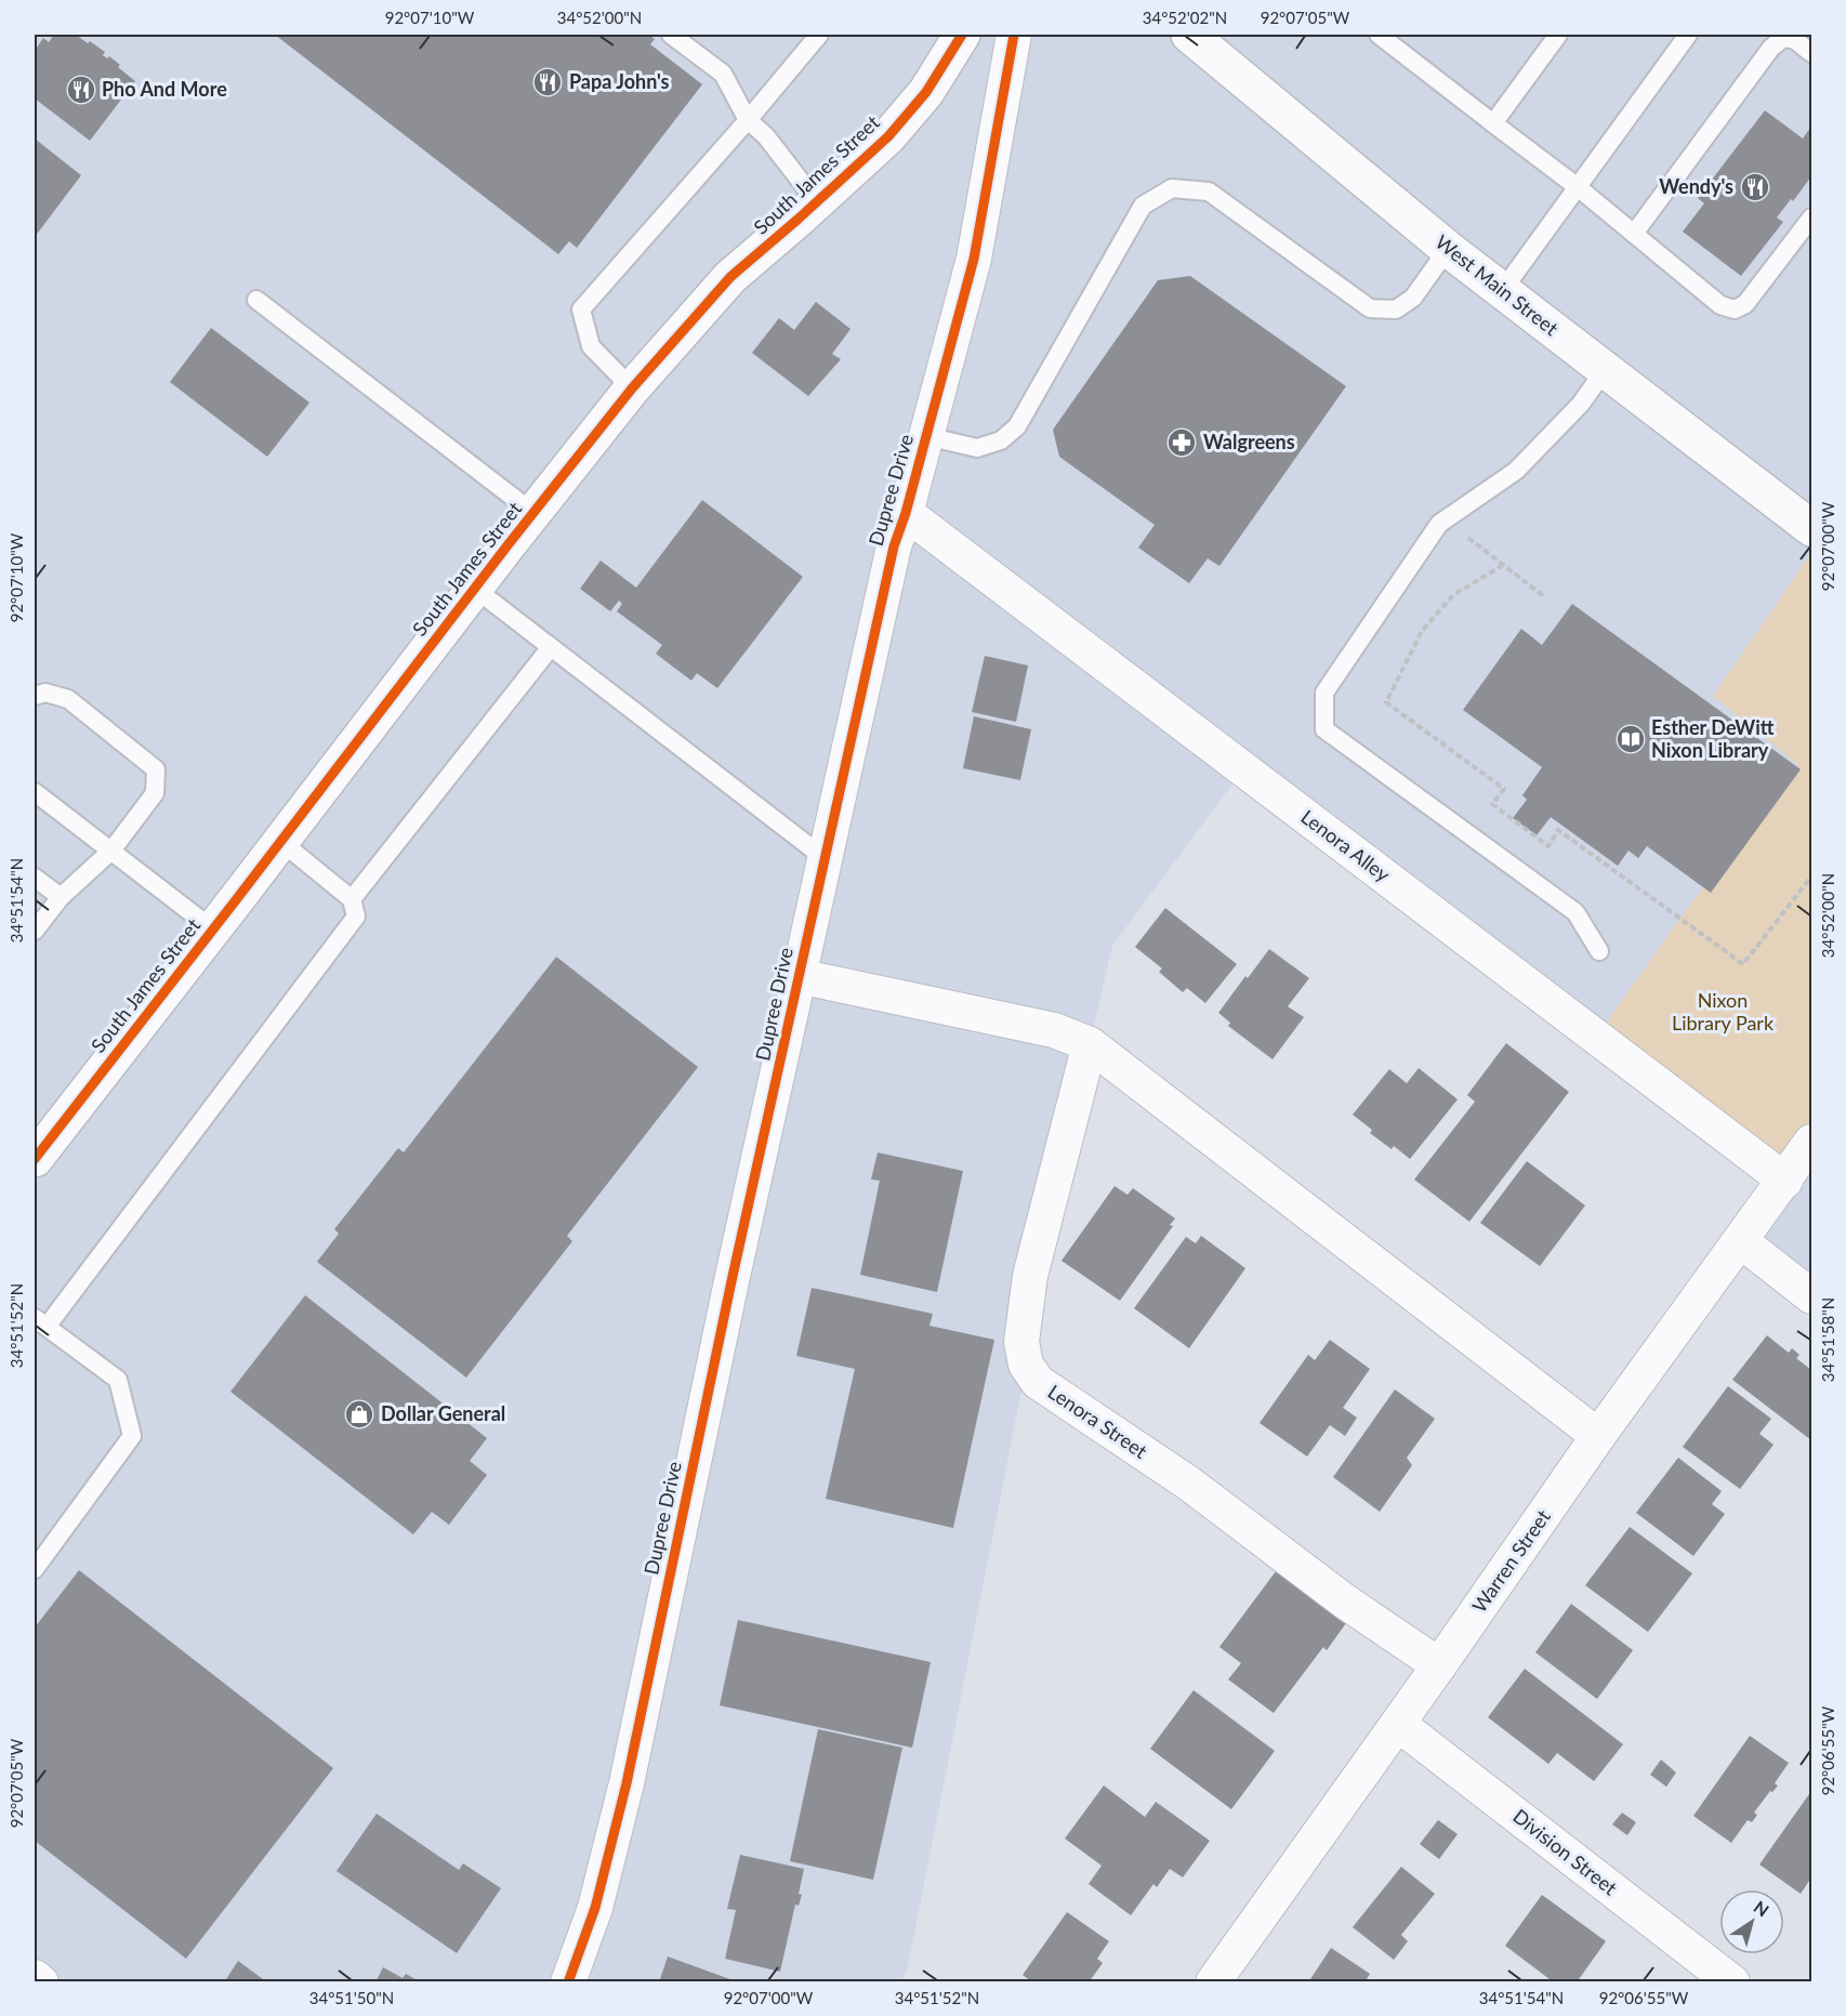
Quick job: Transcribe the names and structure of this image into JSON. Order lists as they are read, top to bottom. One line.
{"streets":{"street":["South James Street","West Main Street","Dupree Drive","Lenora Alley","Lenora Street","Warren Street","Division Street"]},"crossings":[["Dupree Drive","Lenora Alley"],["Lenora Alley","Warren Street"],["Lenora Street","Warren Street"],["Warren Street","Division Street"]],"parks":["Nixon Library Park"],"places":{"restaurant":["Papa John's","Pho And More","Wendy's"],"pharmacy":["Walgreens"],"library":["Esther DeWitt Nixon Library"],"shop":["Dollar General"]},"north":"top right","coordinates":["92°07'10\"W","34°52'00\"N","34°52'02\"N","92°07'05\"W","92°07'00\"W","34°51'54\"N","34°51'52\"N","34°51'58\"N","92°06'55\"W","34°51'50\"N"]}
